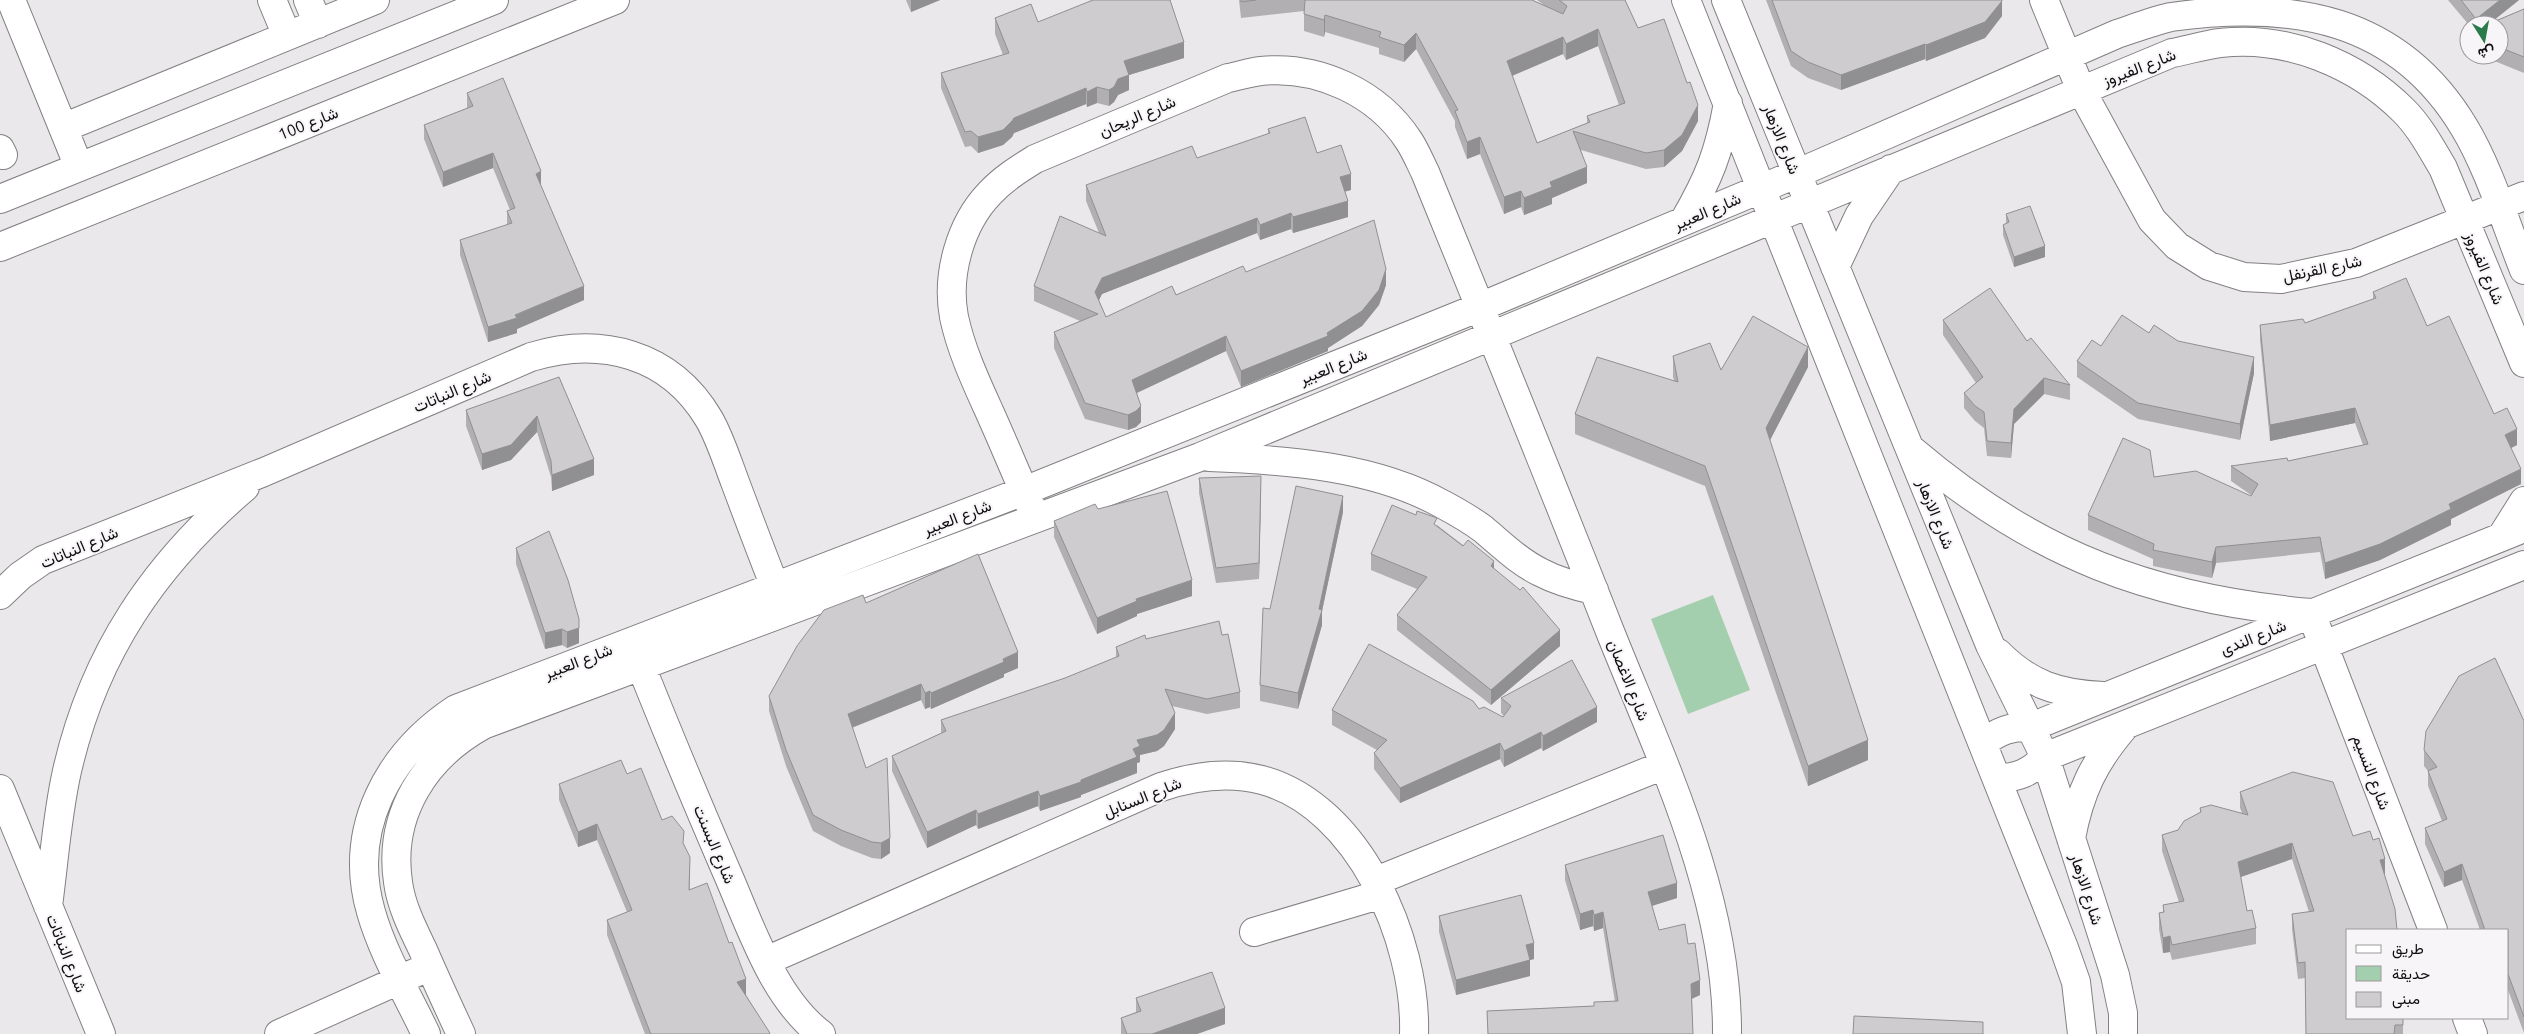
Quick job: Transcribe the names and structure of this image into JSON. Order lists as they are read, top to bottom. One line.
{"streets":{"street":["شارع الفيروز","شارع الريحان","شارع 100","شارع الازهار","شارع العبير","شارع القرنفل","شارع النباتات","شارع الندى","شارع الاغصان","شارع النسيم","شارع السنابل","شارع البسنت"]},"crossings":[["شارع الفيروز","شارع الازهار"],["شارع الفيروز","شارع العبير"],["شارع الفيروز","شارع القرنفل"],["شارع الريحان","شارع العبير"],["شارع الريحان","شارع الاغصان"],["شارع الازهار","شارع العبير"],["شارع الازهار","شارع الندى"],["شارع العبير","شارع النباتات"],["شارع العبير","شارع الاغصان"],["شارع العبير","شارع البسنت"],["شارع الندى","شارع النسيم"],["شارع السنابل","شارع البسنت"]],"legend":["طريق","حديقة","مبنى"],"north":"bottom"}
